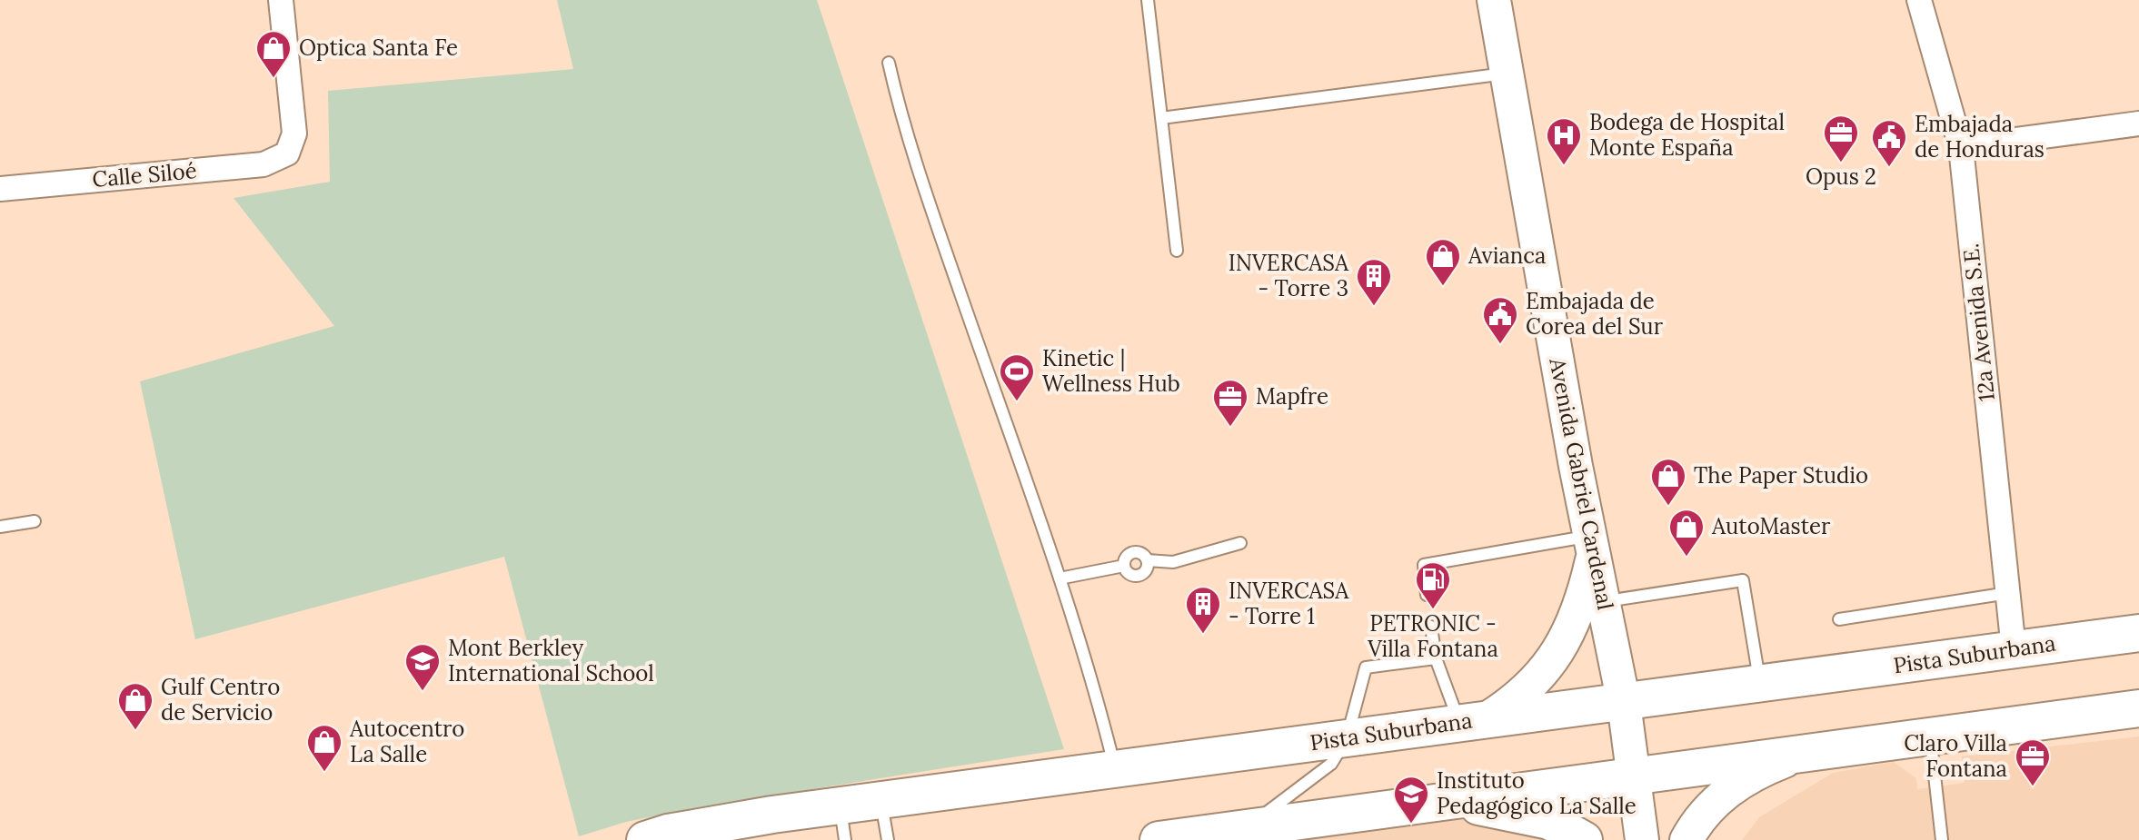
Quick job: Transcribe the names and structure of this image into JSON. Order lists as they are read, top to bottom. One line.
{"streets":{"main road":["Pista Suburbana"],"street":["Calle Siloé","12a Avenida S.E.","Avenida Gabriel Cardenal"]},"crossings":[["12a Avenida S.E.","Pista Suburbana"],["Avenida Gabriel Cardenal","Pista Suburbana"]],"places":{"shop":["Optica Santa Fe","Avianca","The Paper Studio","AutoMaster","Gulf Centro de Servicio","Autocentro La Salle"],"office":["Opus 2","Mapfre","Claro Villa Fontana"],"hospital":["Bodega de Hospital Monte España"],"public building":["Embajada de Honduras","Embajada de Corea del Sur"],"building":["INVERCASA - Torre 3","INVERCASA - Torre 1"],"sports":["Kinetic | Wellness Hub"],"fuel station":["PETRONIC - Villa Fontana"],"school or university":["Mont Berkley International School","Instituto Pedagógico La Salle"]}}
